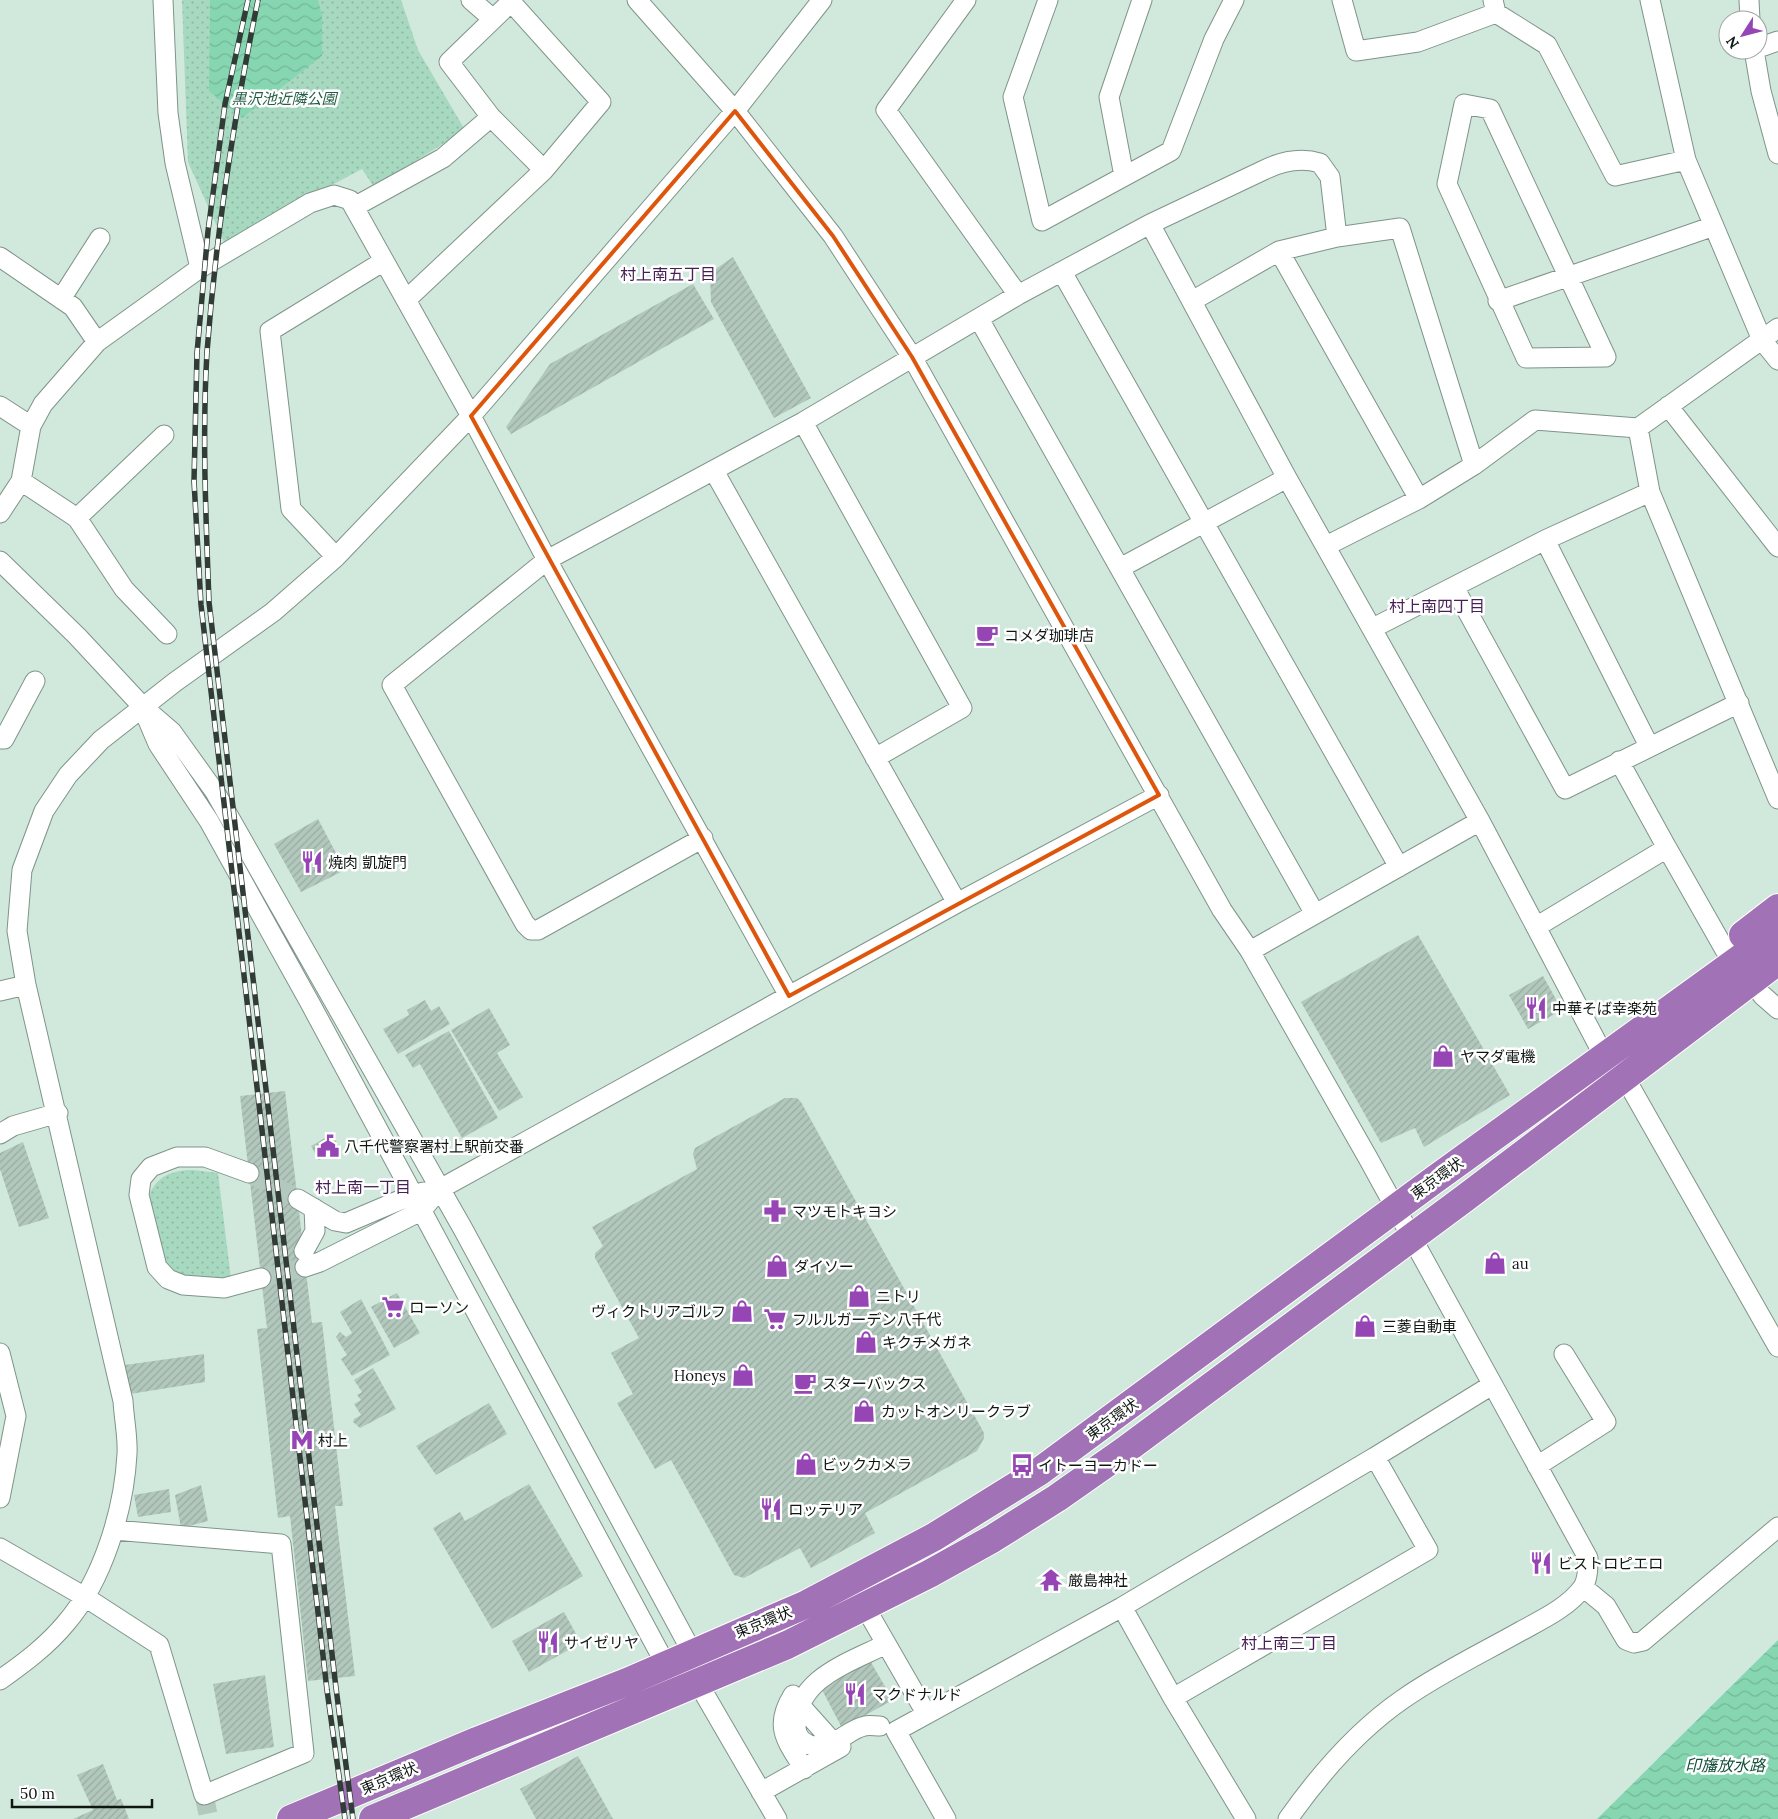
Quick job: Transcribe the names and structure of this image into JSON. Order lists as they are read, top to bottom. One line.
{"streets":{"highway":["東京環状"]},"districts":["村上南五丁目","村上南四丁目","村上南一丁目","村上南三丁目"],"water":["印旛放水路"],"parks":["黒沢池近隣公園"],"places":{"cafe":["コメダ珈琲店","スターバックス"],"restaurant":["焼肉 凱旋門","中華そば幸楽苑","ロッテリア","ビストロピエロ","サイゼリヤ","マクドナルド"],"shop":["ヤマダ電機","au","ダイソー","ニトリ","ヴィクトリアゴルフ","三菱自動車","キクチメガネ","Honeys","カットオンリークラブ","ビックカメラ"],"public building":["八千代警察署村上駅前交番"],"pharmacy":["マツモトキヨシ"],"supermarket":["ローソン","フルルガーデン八千代"],"metro station":["村上"],"bus stop":["イトーヨーカドー"],"temple":["厳島神社"]},"scale_bar":"50 m","north":"bottom left"}
